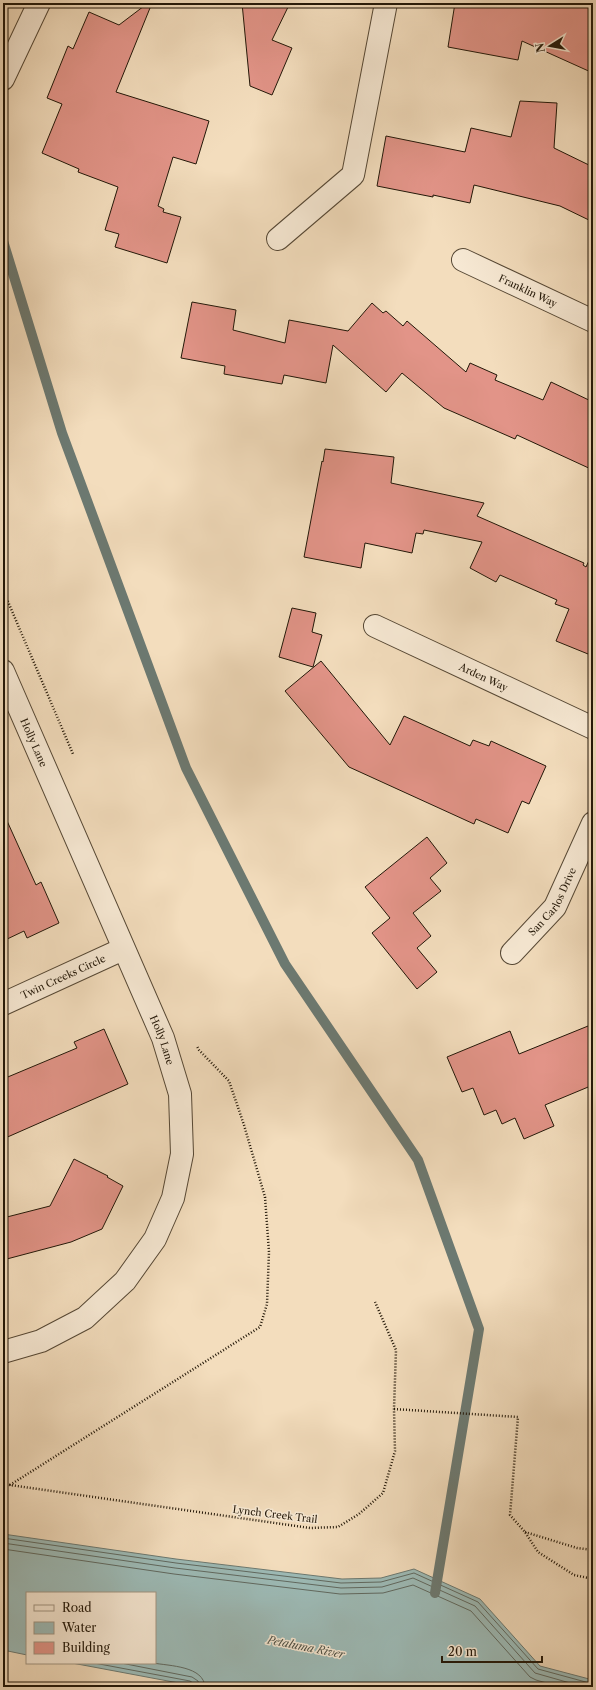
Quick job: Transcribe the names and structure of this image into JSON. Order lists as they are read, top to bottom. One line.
{"streets":{"street":["Franklin Way","Arden Way","Holly Lane","San Carlos Drive","Twin Creeks Circle"],"path":["Lynch Creek Trail"]},"crossings":[["Holly Lane","Twin Creeks Circle"]],"water":["Petaluma River"],"legend":["Road","Water","Building"],"scale_bar":"20 m","north":"left"}
